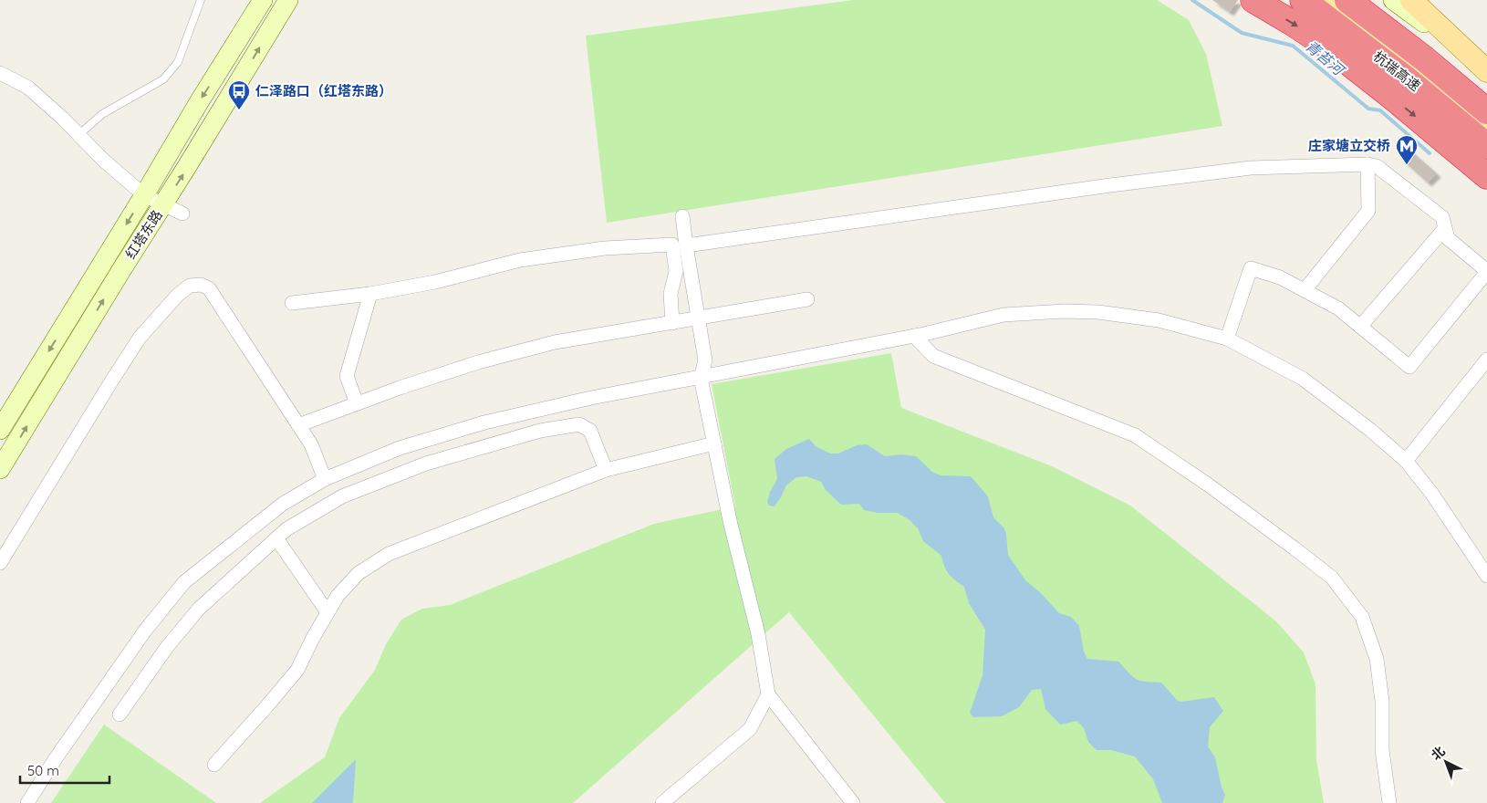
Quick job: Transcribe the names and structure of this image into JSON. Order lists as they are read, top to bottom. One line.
{"streets":{"highway":["杭瑞高速"],"main road":["红塔东路"]},"water":["青苔河"],"places":{"bus stop":["仁泽路口（红塔东路）"],"metro station":["庄家塘立交桥"]},"scale_bar":"50 m","north":"top left"}
